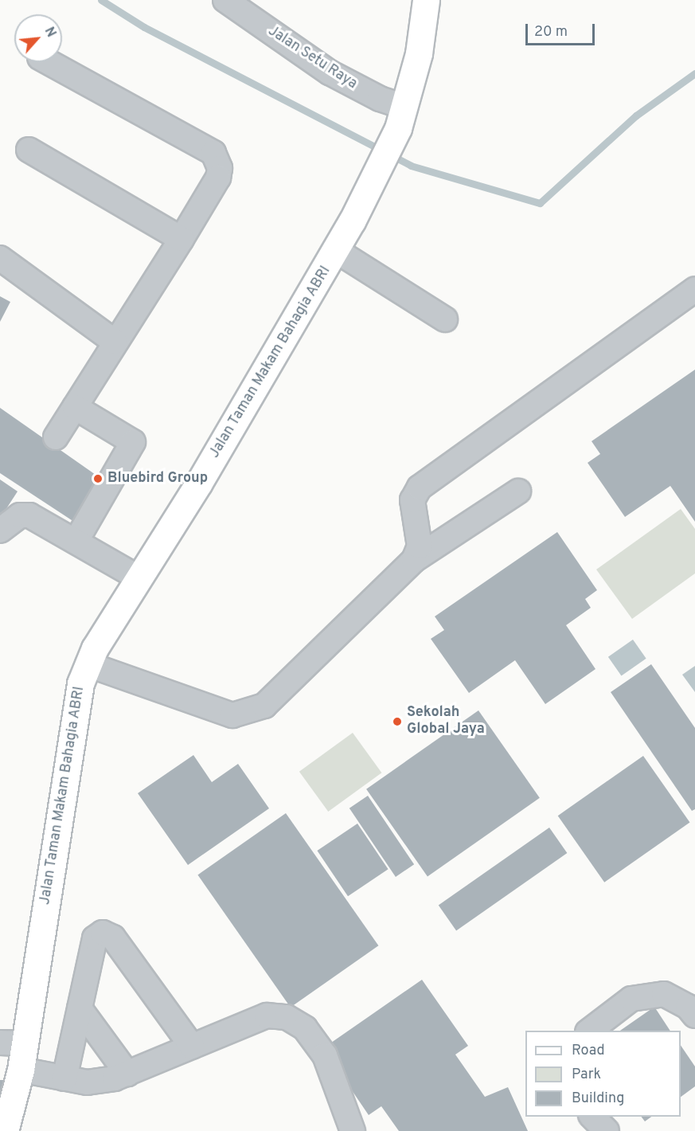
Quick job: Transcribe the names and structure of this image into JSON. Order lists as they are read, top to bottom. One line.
{"streets":{"main road":["Jalan Taman Makam Bahagia ABRI"],"street":["Jalan Setu Raya"]},"crossings":[["Jalan Setu Raya","Jalan Taman Makam Bahagia ABRI"]],"places":["Bluebird Group","Sekolah Global Jaya"],"legend":["Road","Park","Building"],"scale_bar":"20 m","north":"top right"}
